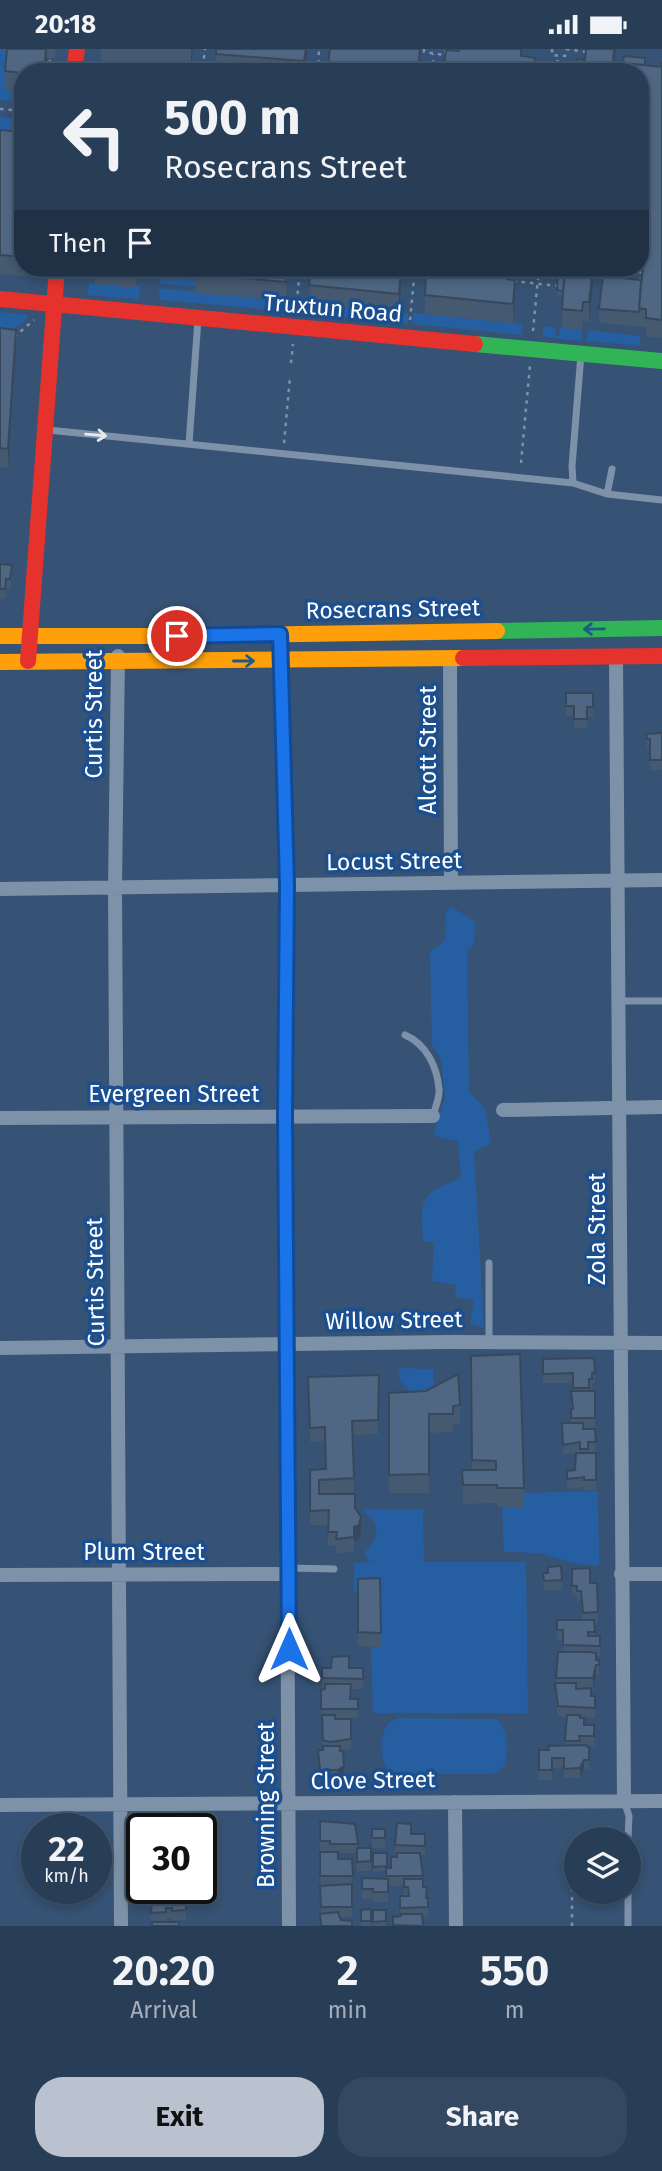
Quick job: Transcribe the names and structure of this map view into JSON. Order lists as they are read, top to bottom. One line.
{"streets":{"main road":["Truxtun Road","Rosecrans Street"],"street":["Curtis Street","Alcott Street","Locust Street","Evergreen Street","Zola Street","Willow Street","Plum Street","Clove Street","Browning Street"]},"crossings":[["Rosecrans Street","Curtis Street"],["Rosecrans Street","Browning Street"],["Curtis Street","Locust Street"],["Curtis Street","Evergreen Street"],["Curtis Street","Willow Street"],["Curtis Street","Plum Street"],["Curtis Street","Clove Street"],["Alcott Street","Locust Street"],["Locust Street","Zola Street"],["Locust Street","Browning Street"],["Evergreen Street","Browning Street"],["Zola Street","Willow Street"],["Zola Street","Clove Street"],["Willow Street","Browning Street"],["Plum Street","Browning Street"],["Clove Street","Browning Street"]],"page":{"status":"20:18","turn":["500 m","Rosecrans Street"],"then":"Then","speed":"22 km/h","limit":"30","eta":["20:20","Arrival","2","min","550","m"],"buttons":["Exit","Share"]}}
